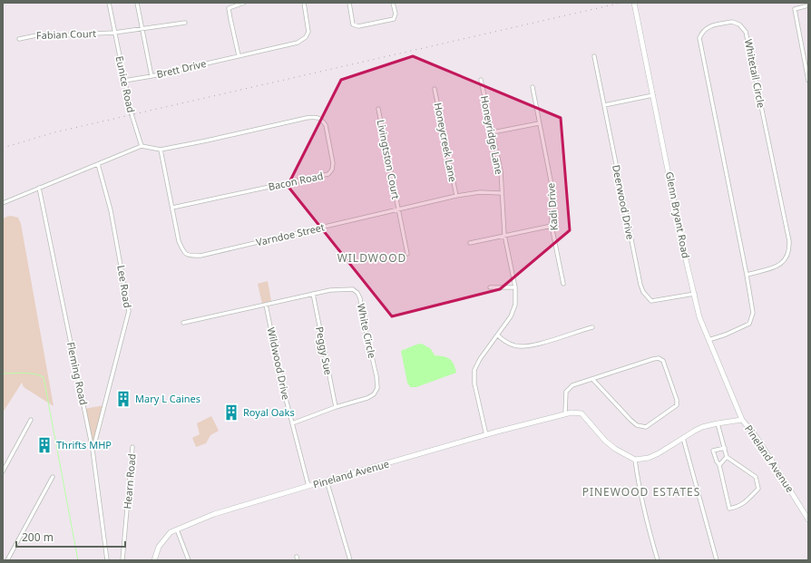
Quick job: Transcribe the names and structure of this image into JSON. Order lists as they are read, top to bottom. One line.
{"streets":{"street":["Fabian Court","Brett Drive","Whitetail Circle","Eunice Road","Honeyridge Lane","Honeycreek Lane","Livingtston Court","Bacon Road","Deerwood Drive","Kadi Drive","Glenn Bryant Road","Varndoe Street","Lee Road","White Circle","Peggy Sue","Wildwood Drive","Fleming Road","Pineland Avenue","Hearn Road"]},"crossings":[["Fabian Court","Eunice Road"],["Brett Drive","Eunice Road"],["Whitetail Circle","Glenn Bryant Road"],["Honeyridge Lane","Varndoe Street"],["Honeycreek Lane","Varndoe Street"],["Livingtston Court","Varndoe Street"],["Bacon Road","Varndoe Street"],["Deerwood Drive","Glenn Bryant Road"],["Glenn Bryant Road","Pineland Avenue"],["Lee Road","Fleming Road"],["White Circle","Peggy Sue"],["White Circle","Wildwood Drive"],["Wildwood Drive","Pineland Avenue"]],"districts":["WILDWOOD","PINEWOOD ESTATES"],"places":{"building":["Mary L Caines","Royal Oaks","Thrifts MHP"]},"scale_bar":"200 m"}
